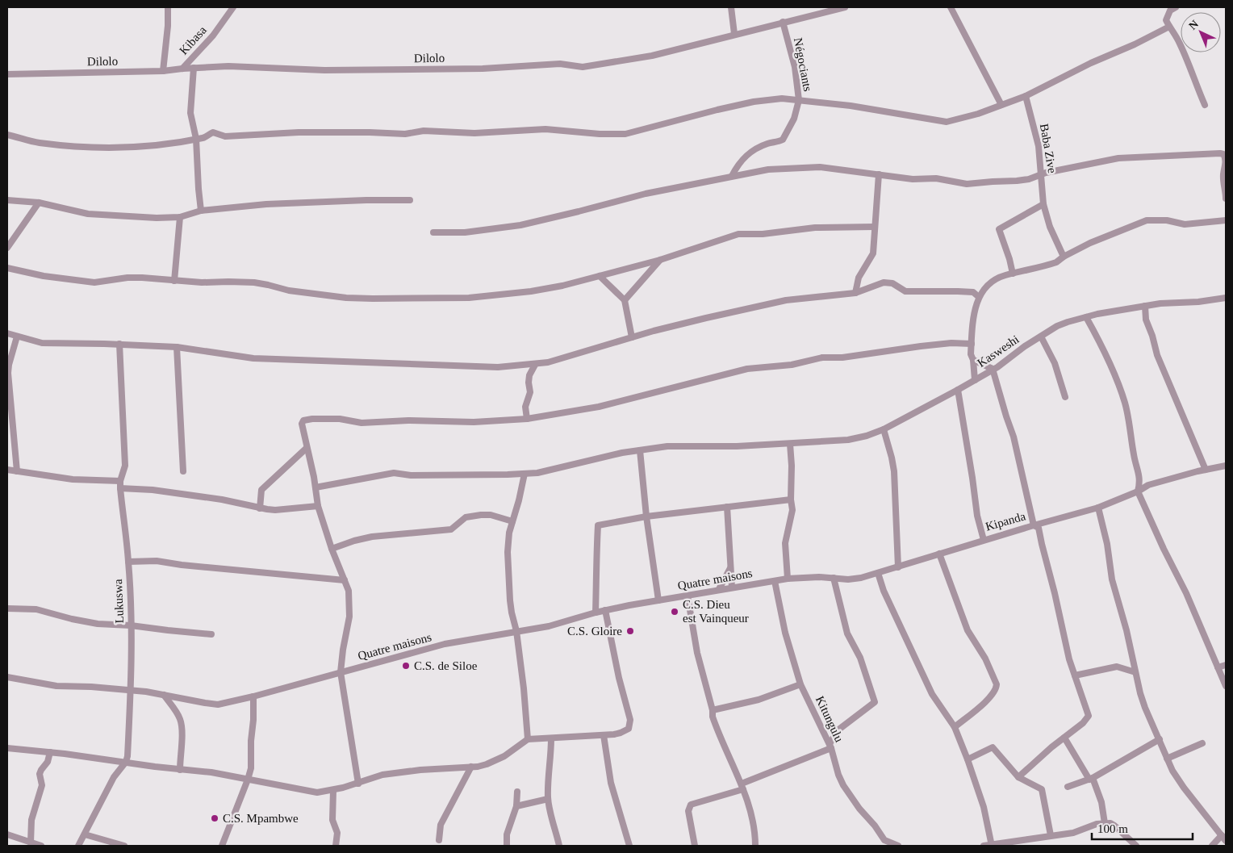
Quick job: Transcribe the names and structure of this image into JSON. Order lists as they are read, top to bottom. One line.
{"streets":{"street":["Kibasa","Dilolo","Négociants","Baba Zive","Kasweshi","Kipanda","Quatre maisons","Lukuswa","Kitungulu"]},"crossings":[["Kibasa","Dilolo"],["Dilolo","Négociants"],["Kipanda","Quatre maisons"],["Quatre maisons","Lukuswa"],["Quatre maisons","Kitungulu"]],"places":["C.S. Dieu est Vainqueur","C.S. Gloire","C.S. de Siloe","C.S. Mpambwe"],"scale_bar":"100 m","north":"top left"}
